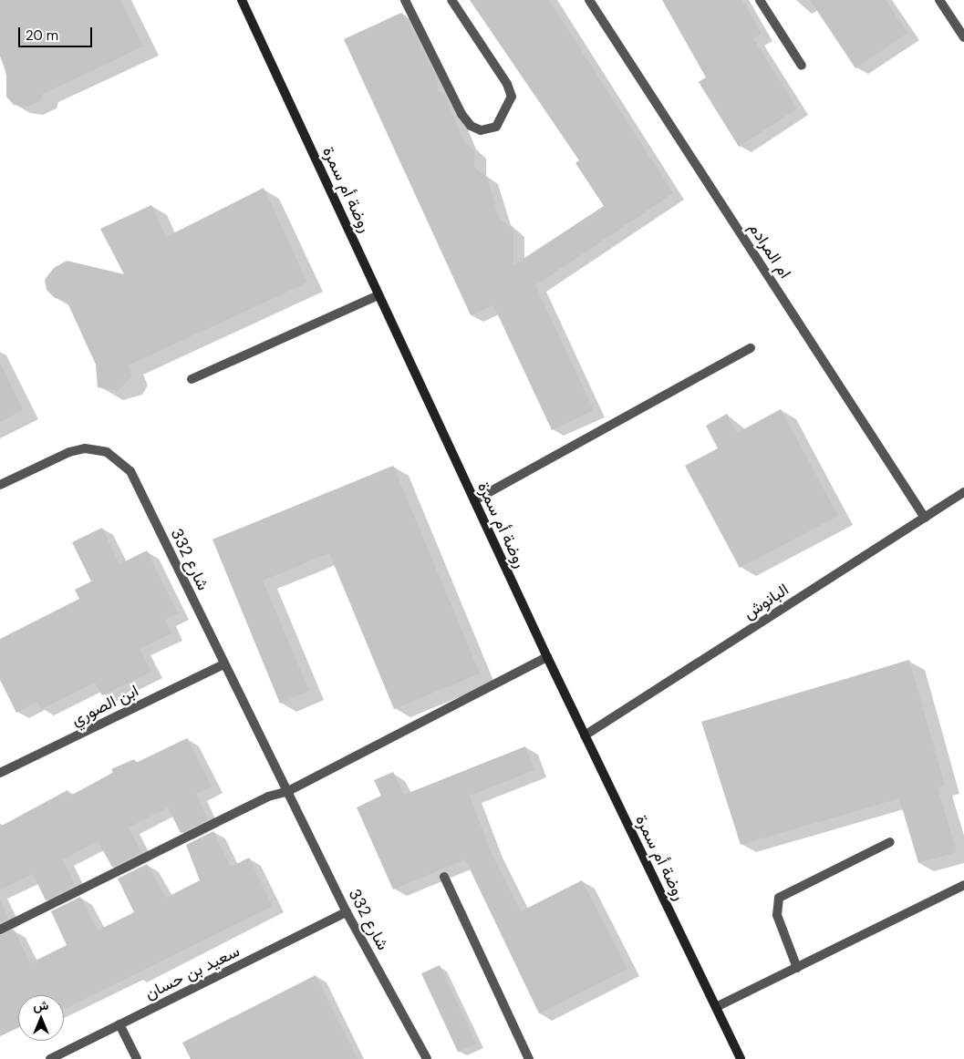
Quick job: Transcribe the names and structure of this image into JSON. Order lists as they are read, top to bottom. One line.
{"streets":{"street":["روضة أم سمرة","ام المرادم","شارع 332","البانوش","ابن الصوري","سعيد بن حسان"]},"crossings":[["روضة أم سمرة","البانوش"],["ام المرادم","البانوش"],["شارع 332","ابن الصوري"],["شارع 332","سعيد بن حسان"]],"scale_bar":"20 m","north":"top"}
